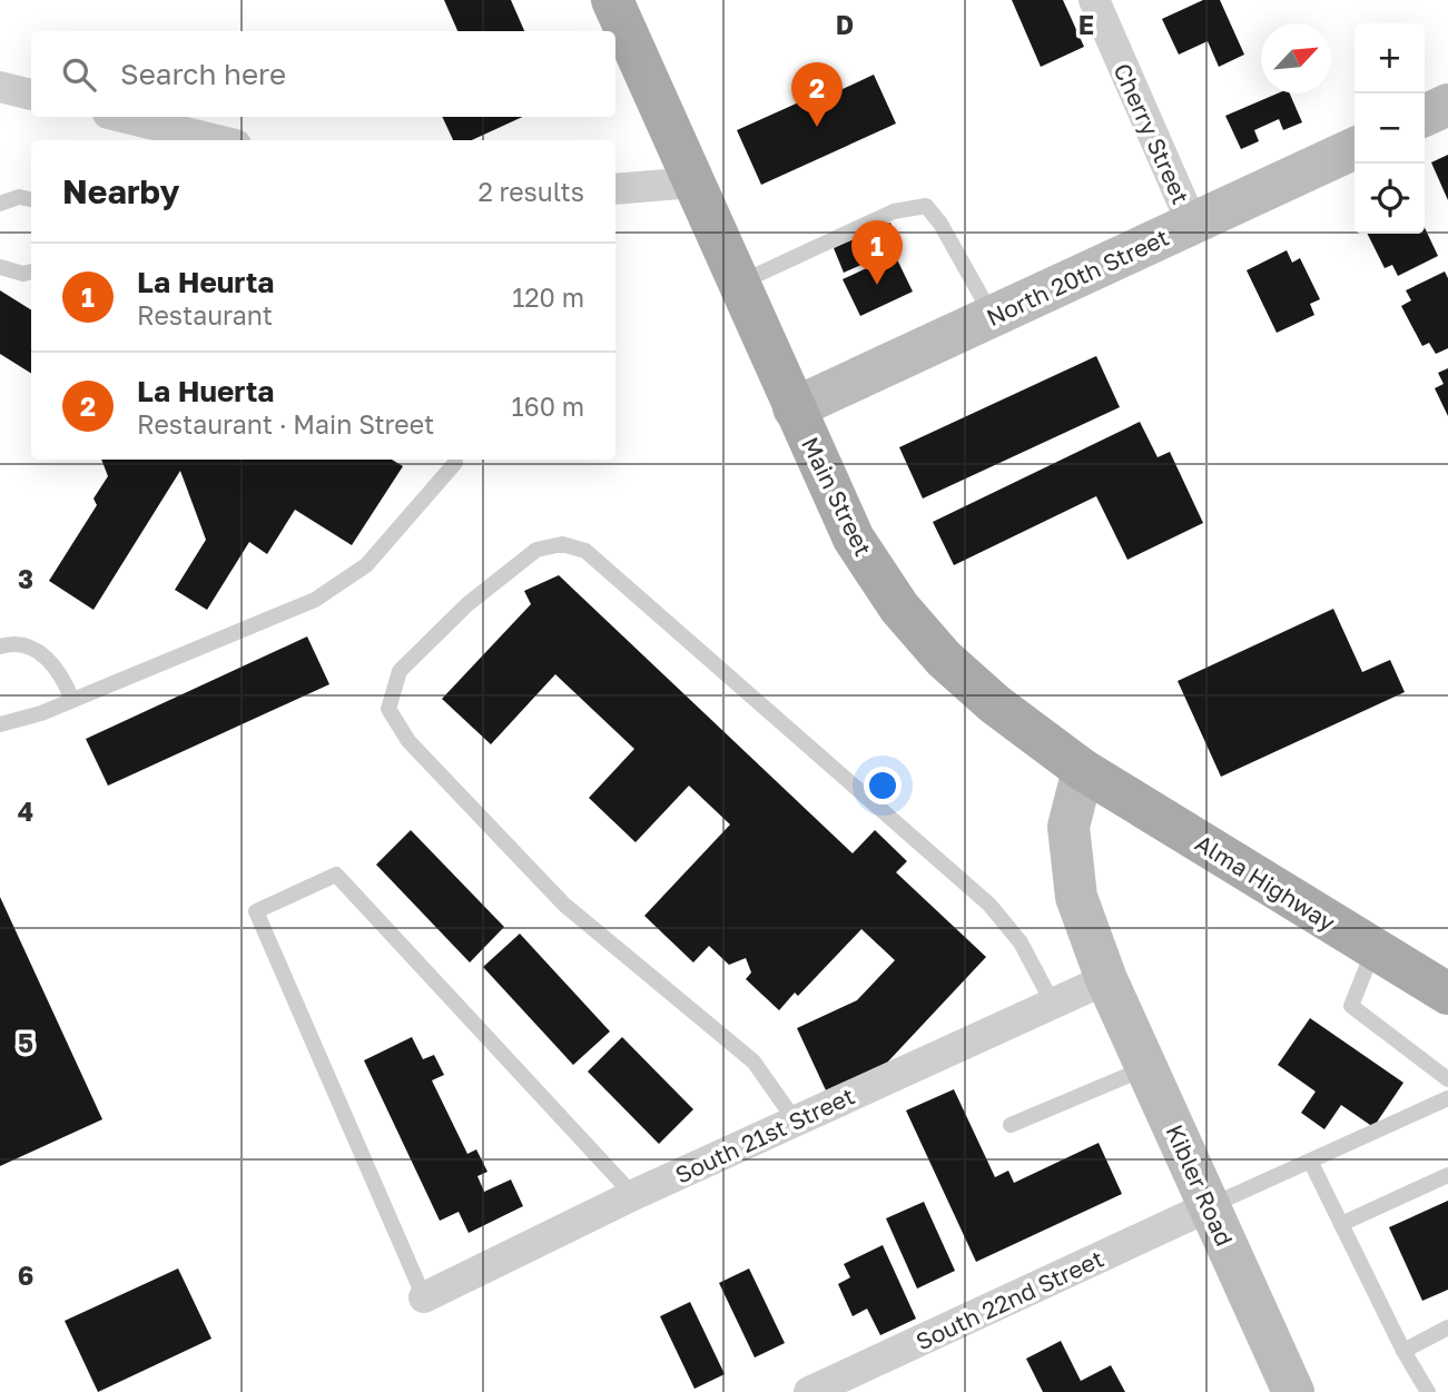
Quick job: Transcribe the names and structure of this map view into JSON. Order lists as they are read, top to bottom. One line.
{"streets":{"main road":["North 20th Street","Main Street","Alma Highway","Kibler Road"],"street":["Cherry Street","South 21st Street","South 22nd Street"]},"crossings":[["Cherry Street","North 20th Street"],["North 20th Street","Main Street"],["Main Street","Alma Highway"],["South 21st Street","Kibler Road"],["Kibler Road","South 22nd Street"]],"north":"top right","page":{"map_buttons":["+","−"],"search":"Search here","pins":["2","1"],"heading":["Nearby","2 results"],"list":[{"mark":"1","name":"La Heurta","note":"Restaurant","value":"120 m"},{"mark":"2","name":"La Huerta","note":"Restaurant · Main Street","value":"160 m"}]},"grid":{"columns":["D","E"],"rows":["3","4","5","6"]}}
